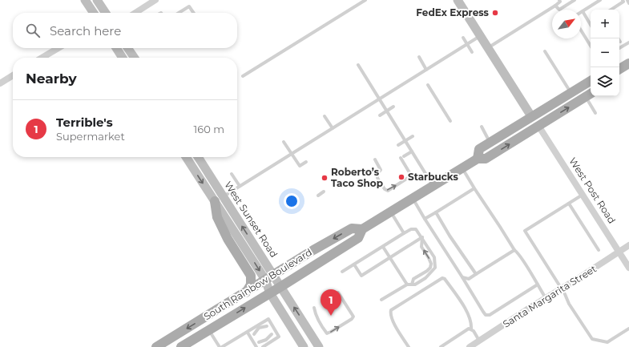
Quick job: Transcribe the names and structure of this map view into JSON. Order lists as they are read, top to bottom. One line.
{"streets":{"main road":["West Sunset Road","South Rainbow Boulevard"],"street":["West Post Road","Santa Margarita Street"]},"crossings":[["West Post Road","South Rainbow Boulevard"],["West Post Road","Santa Margarita Street"],["West Sunset Road","South Rainbow Boulevard"]],"places":["FedEx Express","Starbucks","Roberto’s Taco Shop"],"north":"top right","page":{"map_buttons":["+","−"],"search":"Search here","heading":"Nearby","list":[{"mark":"1","name":"Terrible's","note":"Supermarket","value":"160 m"}],"pins":"1"}}
